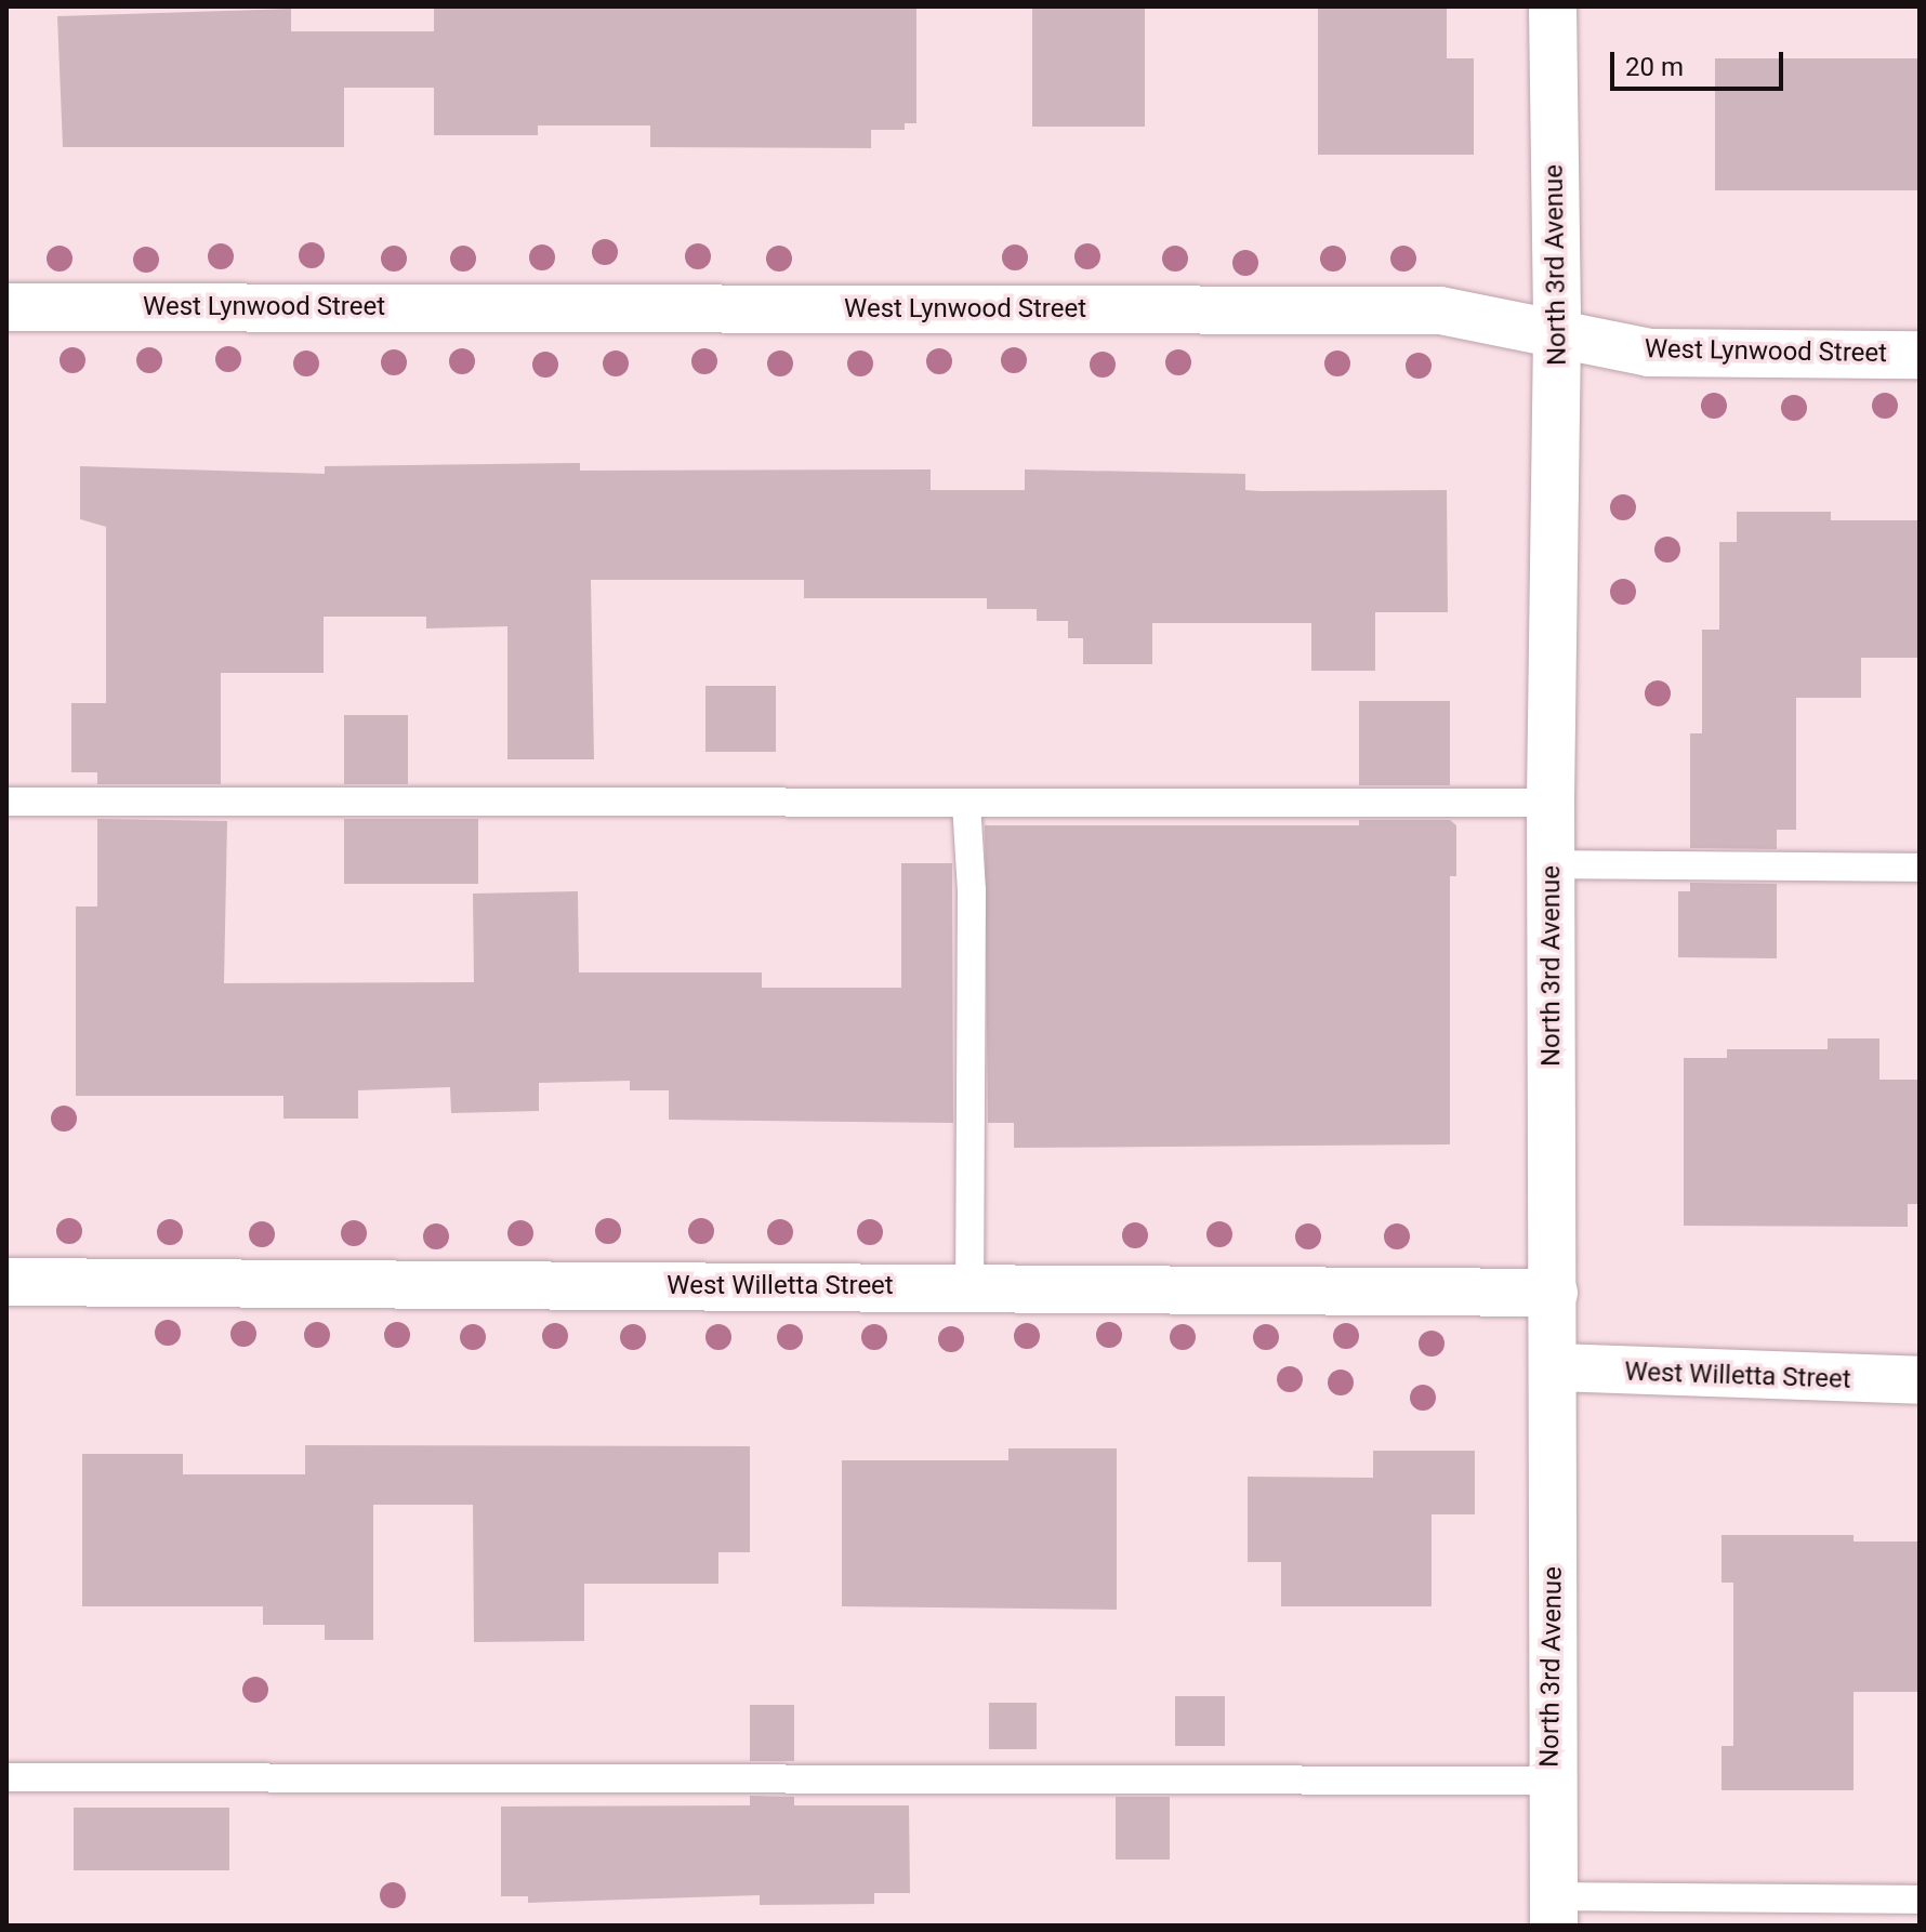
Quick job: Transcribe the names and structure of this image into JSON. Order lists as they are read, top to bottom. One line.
{"streets":{"street":["North 3rd Avenue","West Lynwood Street","West Willetta Street"]},"crossings":[["North 3rd Avenue","West Lynwood Street"],["North 3rd Avenue","West Willetta Street"]],"scale_bar":"20 m"}
